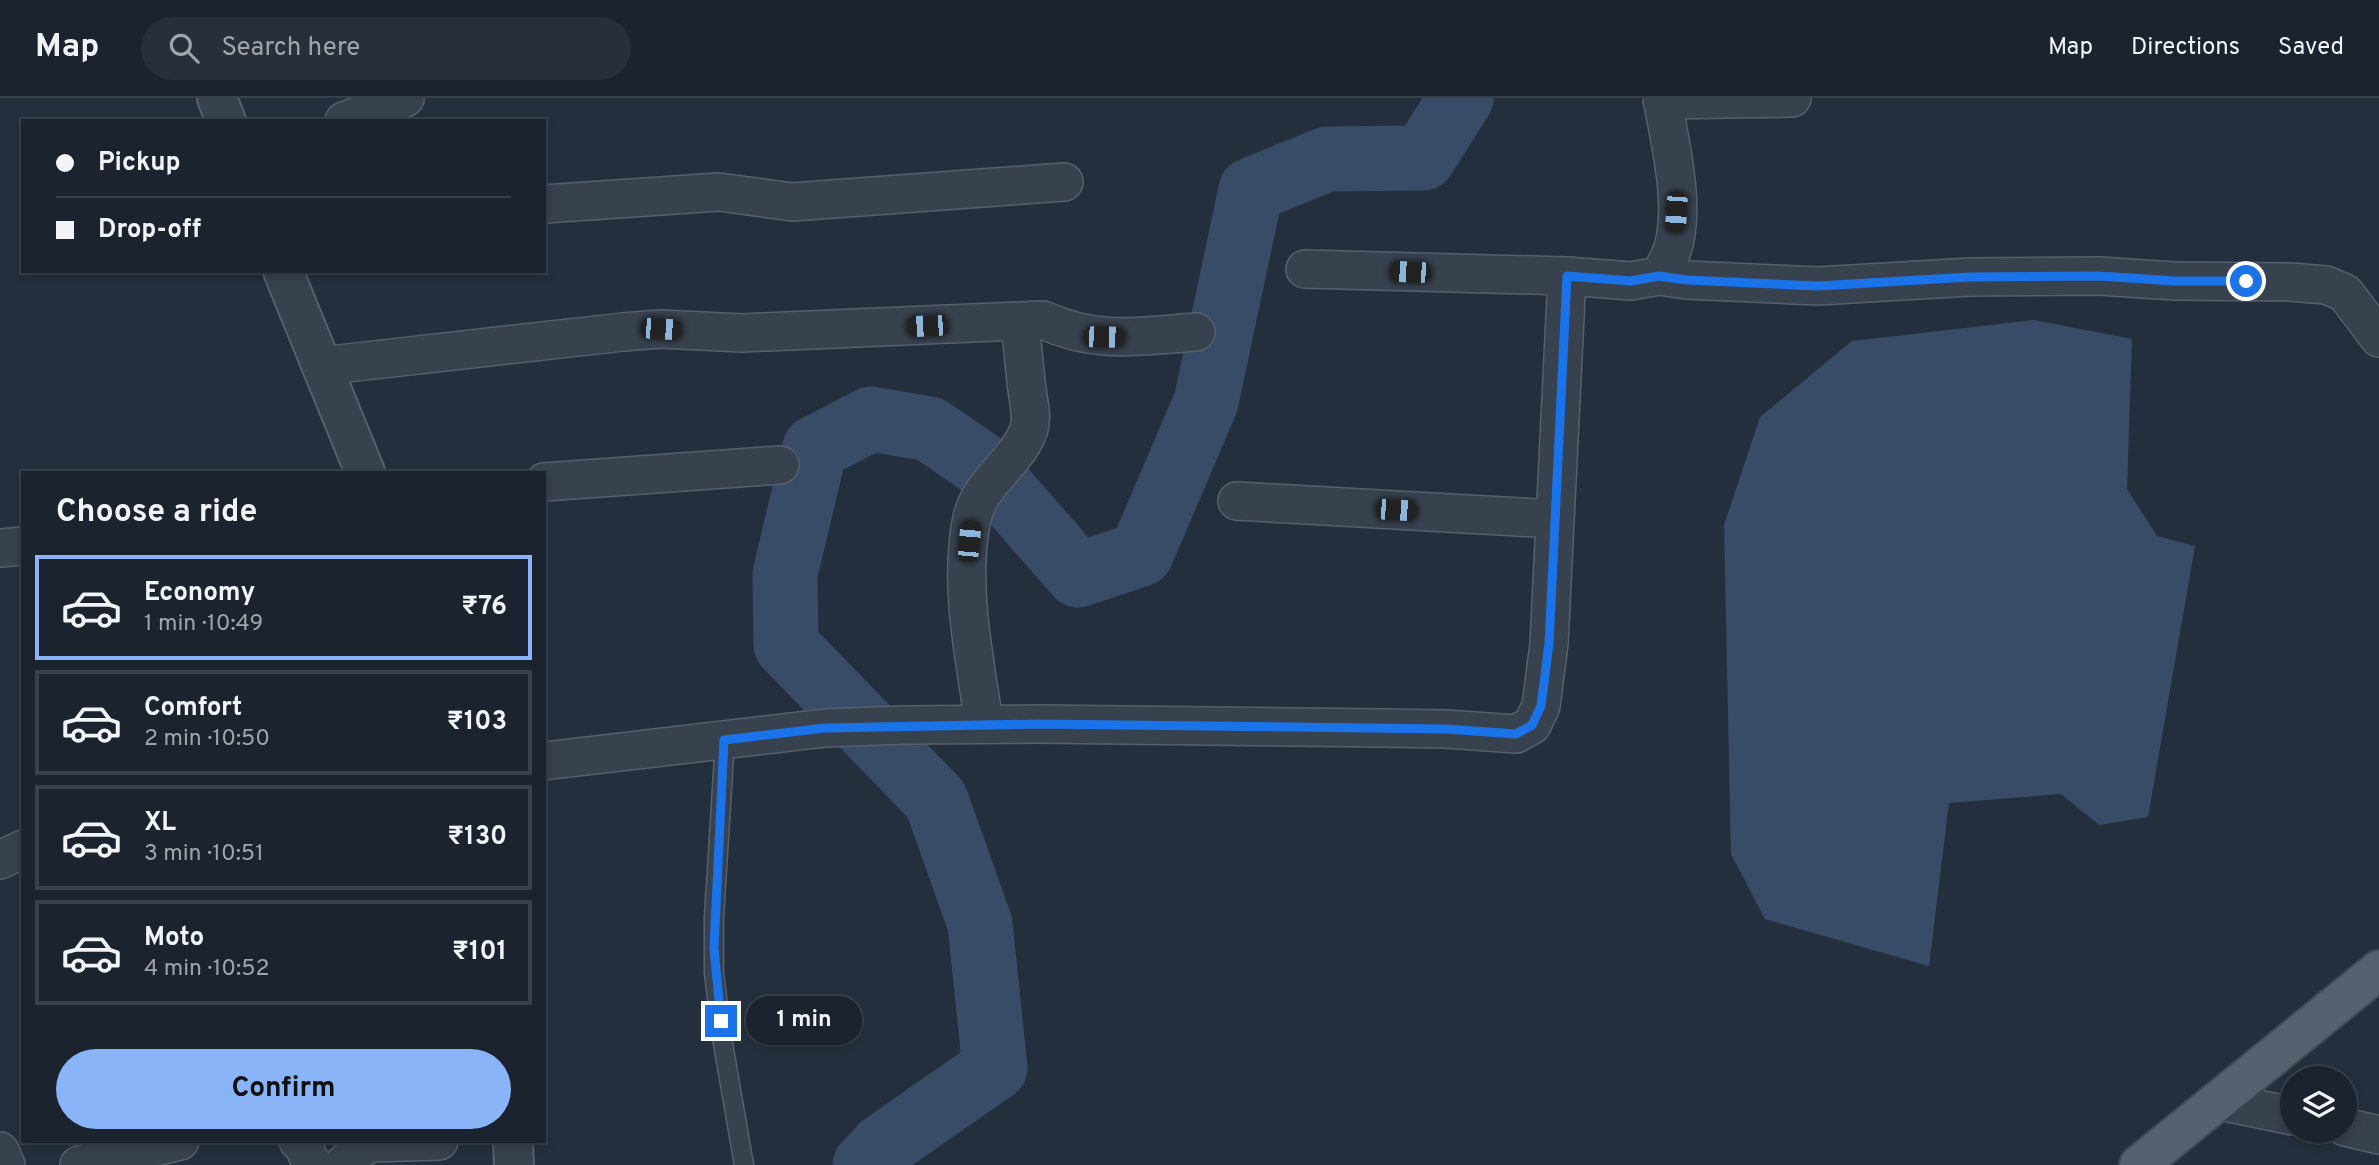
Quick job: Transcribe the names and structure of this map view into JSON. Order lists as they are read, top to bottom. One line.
{"page":{"header":"Map","search":"Search here","nav":["Map","Directions","Saved"],"banner":["Pickup","Drop-off"],"heading":"Choose a ride","list":[{"name":"Economy","note":"1 min · 10:49","value":"₹76"},{"name":"Comfort","note":"2 min · 10:50","value":"₹103"},{"name":"XL","note":"3 min · 10:51","value":"₹130"},{"name":"Moto","note":"4 min · 10:52","value":"₹101"}],"bubble":"1 min","buttons":"Confirm"}}
